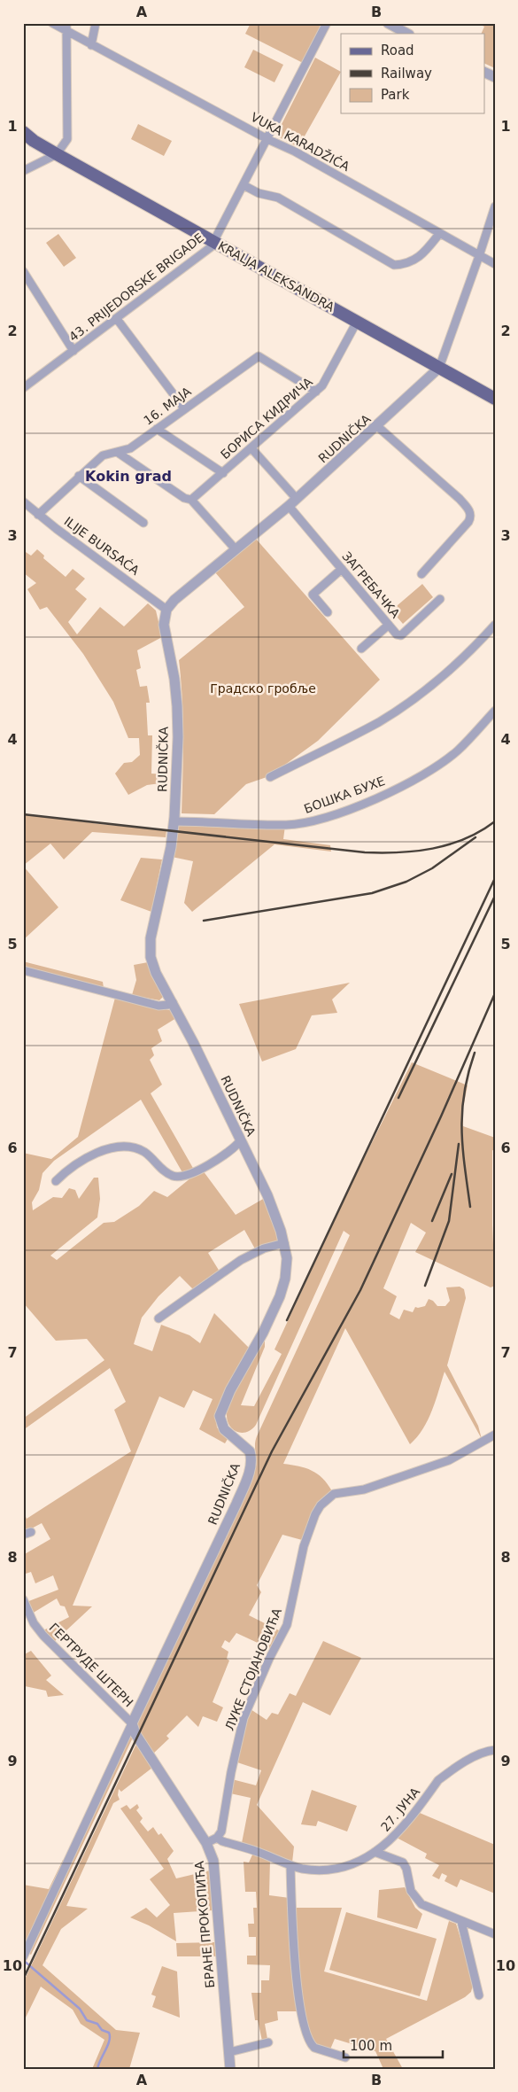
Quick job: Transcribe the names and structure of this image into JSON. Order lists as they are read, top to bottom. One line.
{"streets":{"main road":["KRALJA ALEKSANDRA"],"street":["VUKA KARADŽIĆA","43. PRIJEDORSKE BRIGADE","16. МАЈА","БОРИСА KИДРИЧА","RUDNIČKA","ILIJE BURSAĆA","ЗАГРЕБАЧКА","БОШКА БУХЕ","ГЕРТРУДЕ ШТЕРН","ЛУКЕ СТОЈАНОВИЋА","27. ЈУНА","БРАНЕ ПРОКОПИЋА"]},"crossings":[["VUKA KARADŽIĆA","43. PRIJEDORSKE BRIGADE"],["KRALJA ALEKSANDRA","43. PRIJEDORSKE BRIGADE"],["KRALJA ALEKSANDRA","БОРИСА KИДРИЧА"],["KRALJA ALEKSANDRA","RUDNIČKA"],["16. МАЈА","БОРИСА KИДРИЧА"],["16. МАЈА","ILIJE BURSAĆA"],["RUDNIČKA","ILIJE BURSAĆA"],["RUDNIČKA","ЗАГРЕБАЧКА"],["RUDNIČKA","БОШКА БУХЕ"],["RUDNIČKA","ГЕРТРУДЕ ШТЕРН"],["RUDNIČKA","БРАНЕ ПРОКОПИЋА"],["ГЕРТРУДЕ ШТЕРН","БРАНЕ ПРОКОПИЋА"],["ЛУКЕ СТОЈАНОВИЋА","27. ЈУНА"]],"districts":["Kokin grad"],"parks":["Градско гробље"],"legend":["Road","Railway","Park"],"scale_bar":"100 m","grid":{"columns":["A","B"],"rows":["1","2","3","4","5","6","7","8","9","10"]}}
